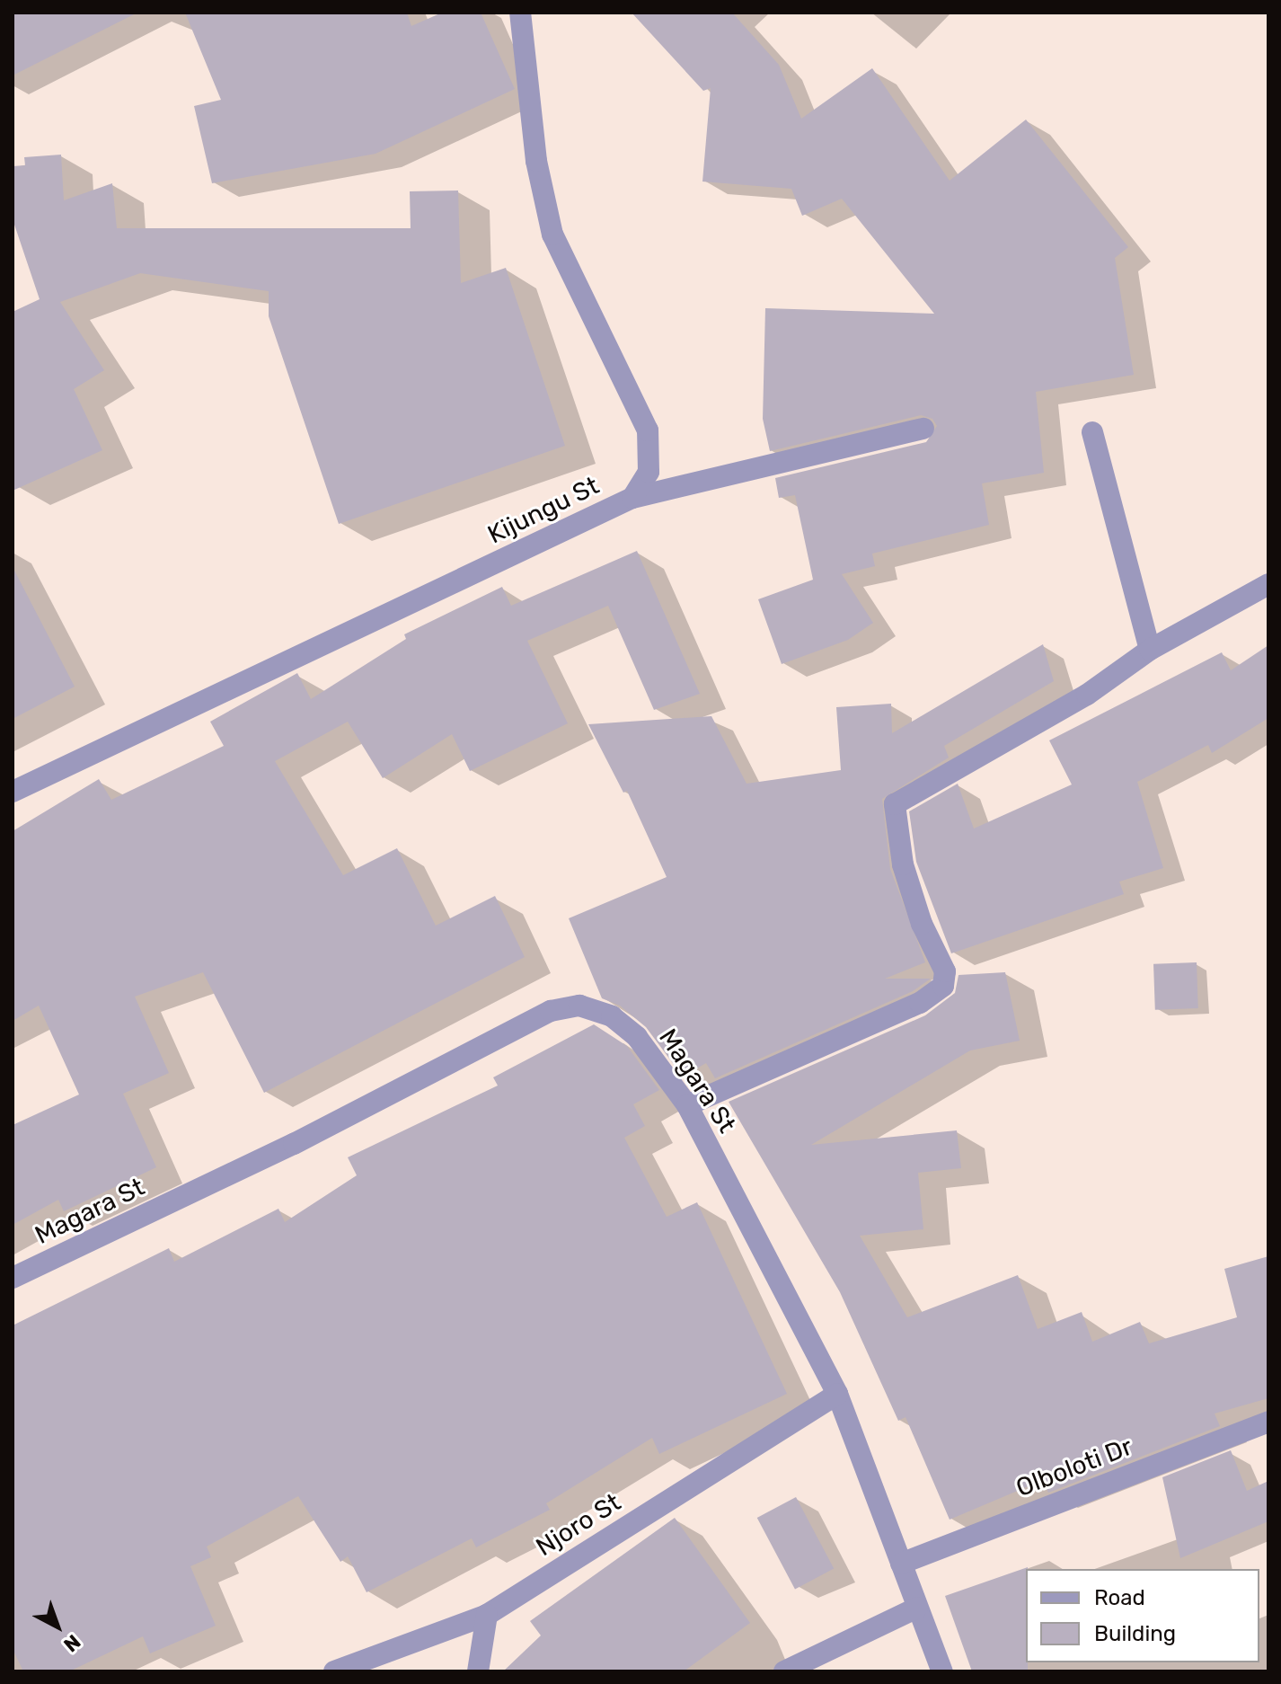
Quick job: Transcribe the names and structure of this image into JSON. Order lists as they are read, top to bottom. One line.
{"streets":{"street":["Kijungu St","Magara St","Olboloti Dr","Njoro St"]},"crossings":[["Magara St","Olboloti Dr"],["Magara St","Njoro St"]],"legend":["Road","Building"],"north":"bottom right"}
